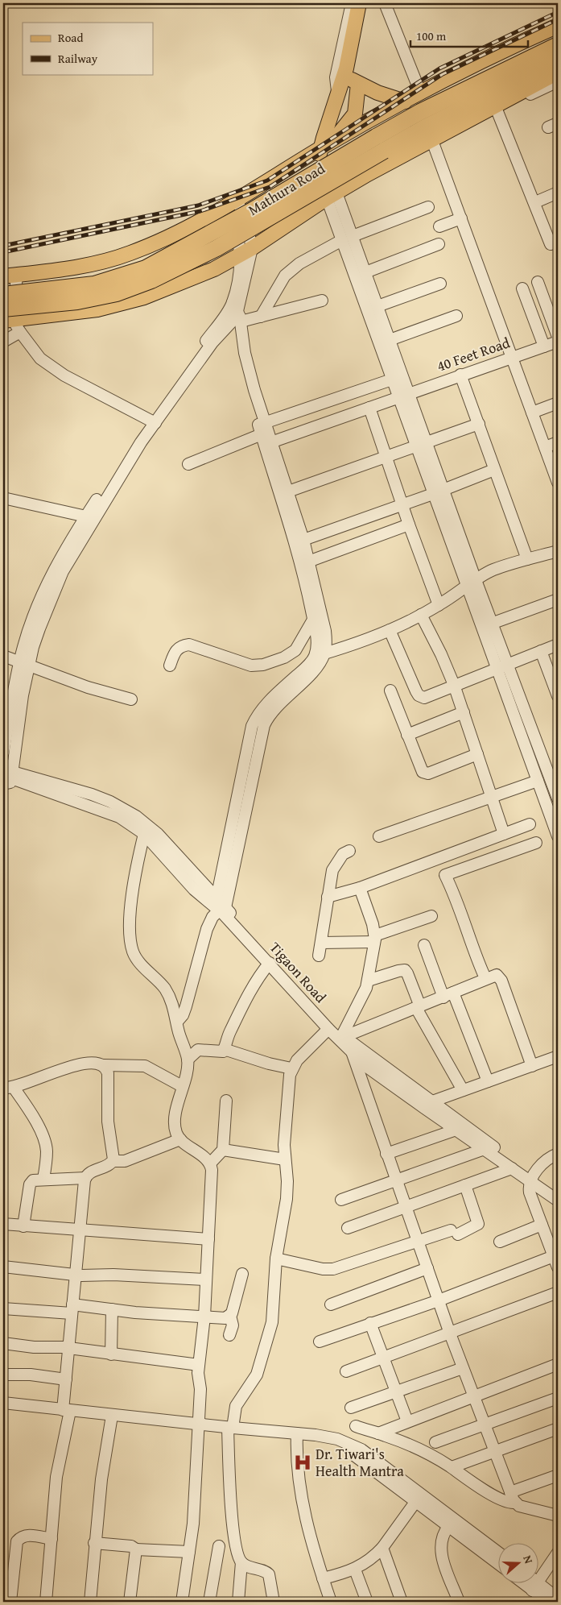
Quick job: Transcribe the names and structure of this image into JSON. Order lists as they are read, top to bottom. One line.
{"streets":{"highway":["Mathura Road"],"street":["40 Feet Road","Tigaon Road"]},"places":{"hospital":["Dr. Tiwari's Health Mantra"]},"legend":["Road","Railway"],"scale_bar":"100 m","north":"right"}
